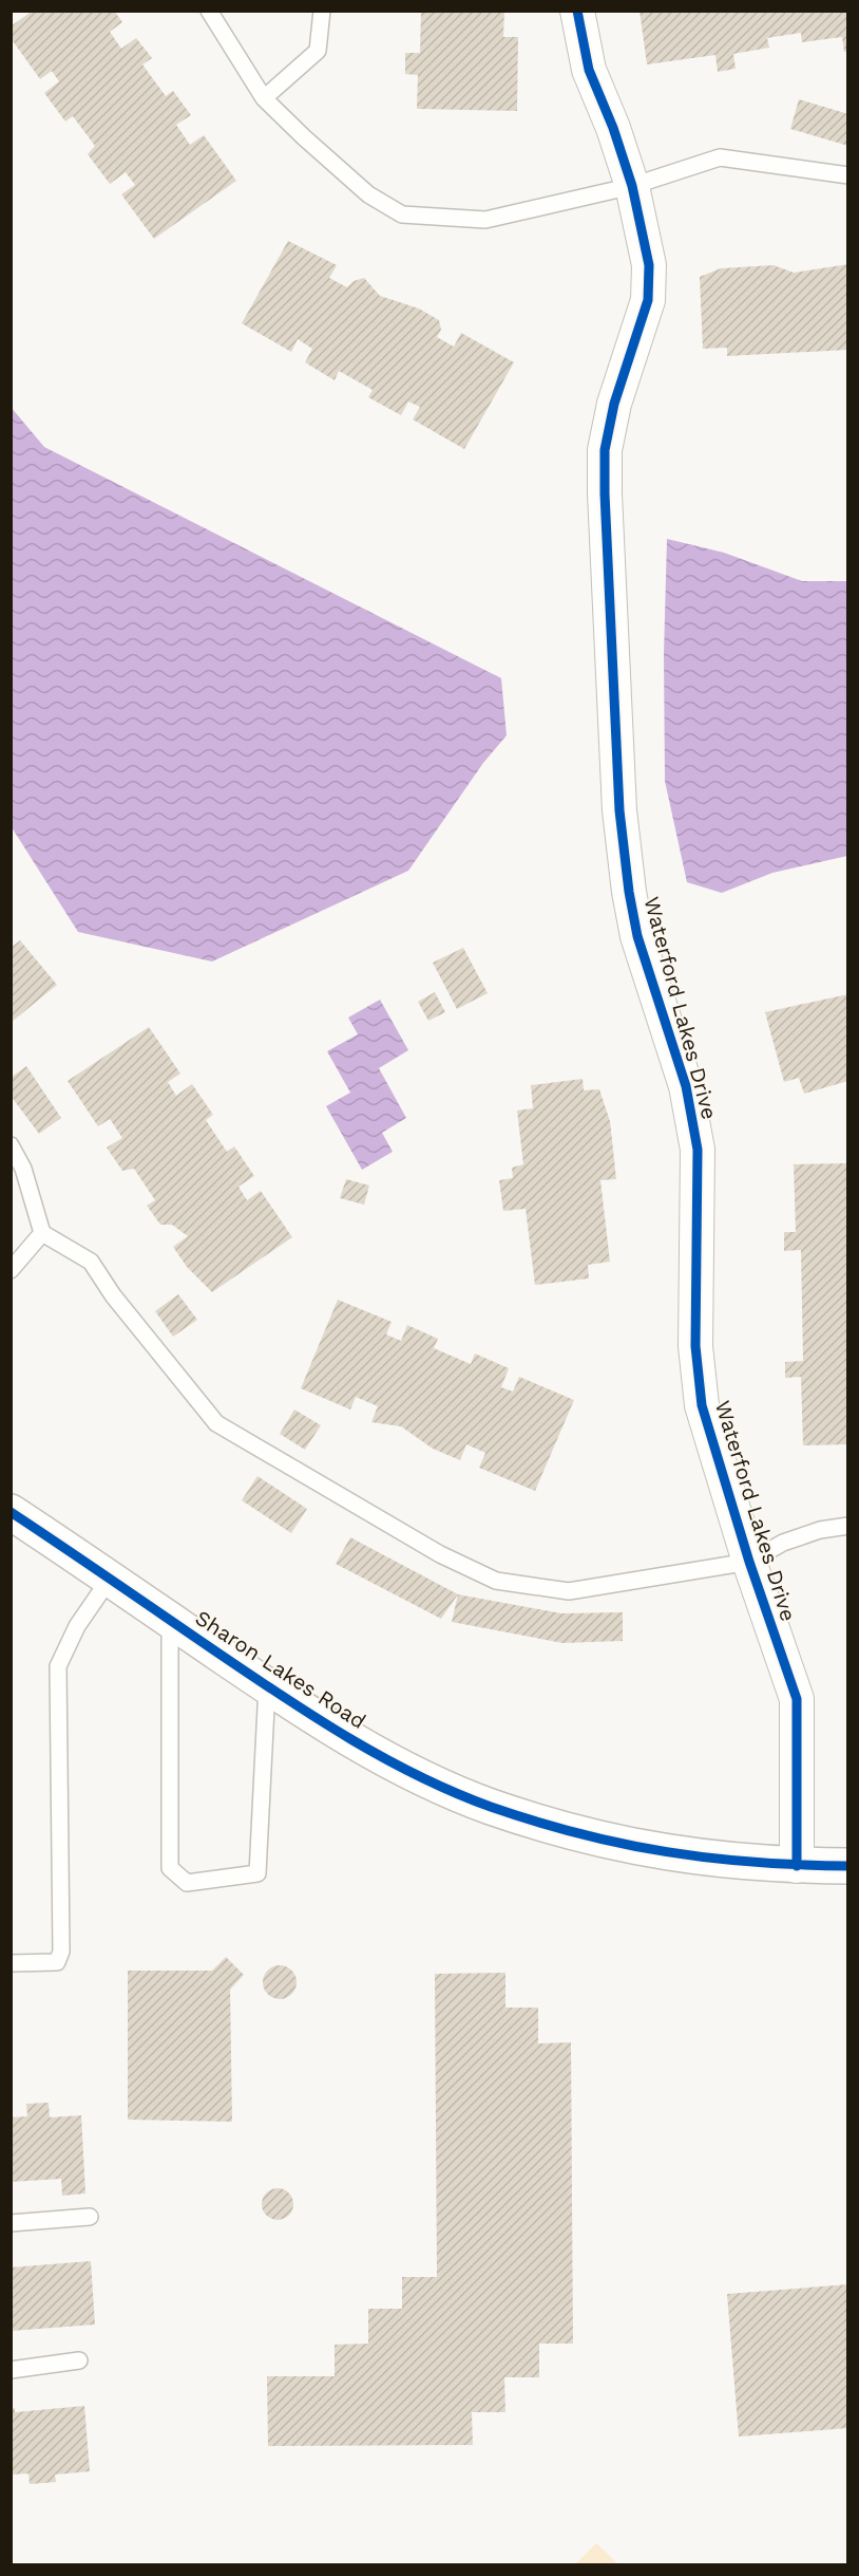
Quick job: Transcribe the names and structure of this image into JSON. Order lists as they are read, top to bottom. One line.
{"streets":{"street":["Waterford Lakes Drive","Sharon Lakes Road"]},"crossings":[["Waterford Lakes Drive","Sharon Lakes Road"]]}
